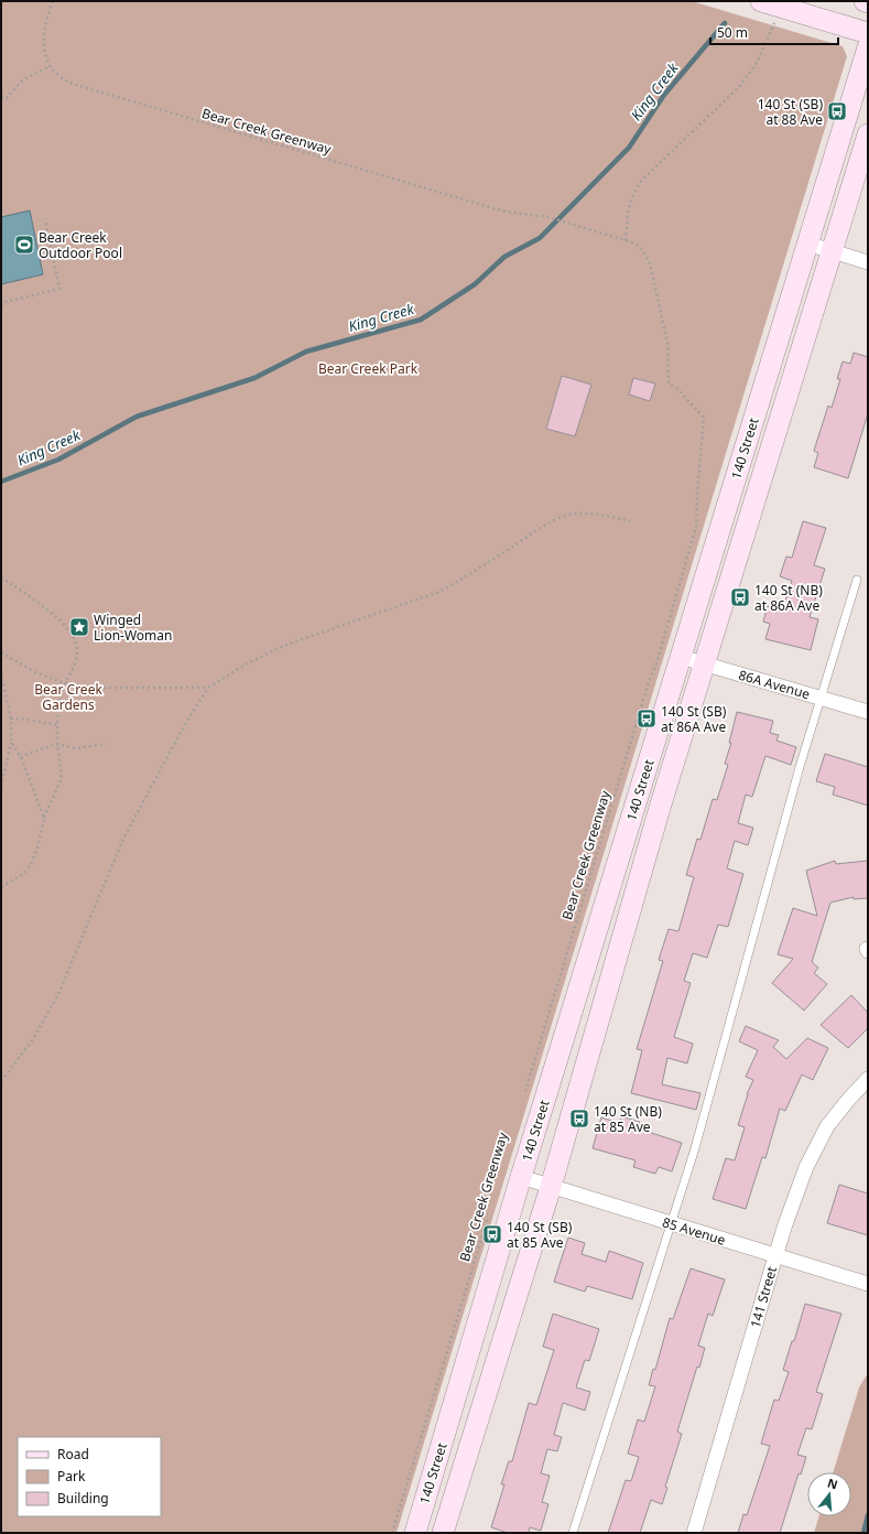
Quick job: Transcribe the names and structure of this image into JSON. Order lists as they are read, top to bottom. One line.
{"streets":{"main road":["140 Street"],"street":["86A Avenue","85 Avenue","141 Street"],"path":["Bear Creek Greenway"]},"crossings":[["140 Street","86A Avenue"],["140 Street","85 Avenue"],["85 Avenue","141 Street"]],"water":["King Creek"],"parks":["Bear Creek Park","Bear Creek Gardens"],"places":{"bus stop":["140 St (SB) at 88 Ave","140 St (NB) at 86A Ave","140 St (SB) at 86A Ave","140 St (NB) at 85 Ave","140 St (SB) at 85 Ave"],"sports":["Bear Creek Outdoor Pool"],"place":["Winged Lion-Woman"]},"legend":["Road","Park","Building"],"scale_bar":"50 m","north":"top"}
